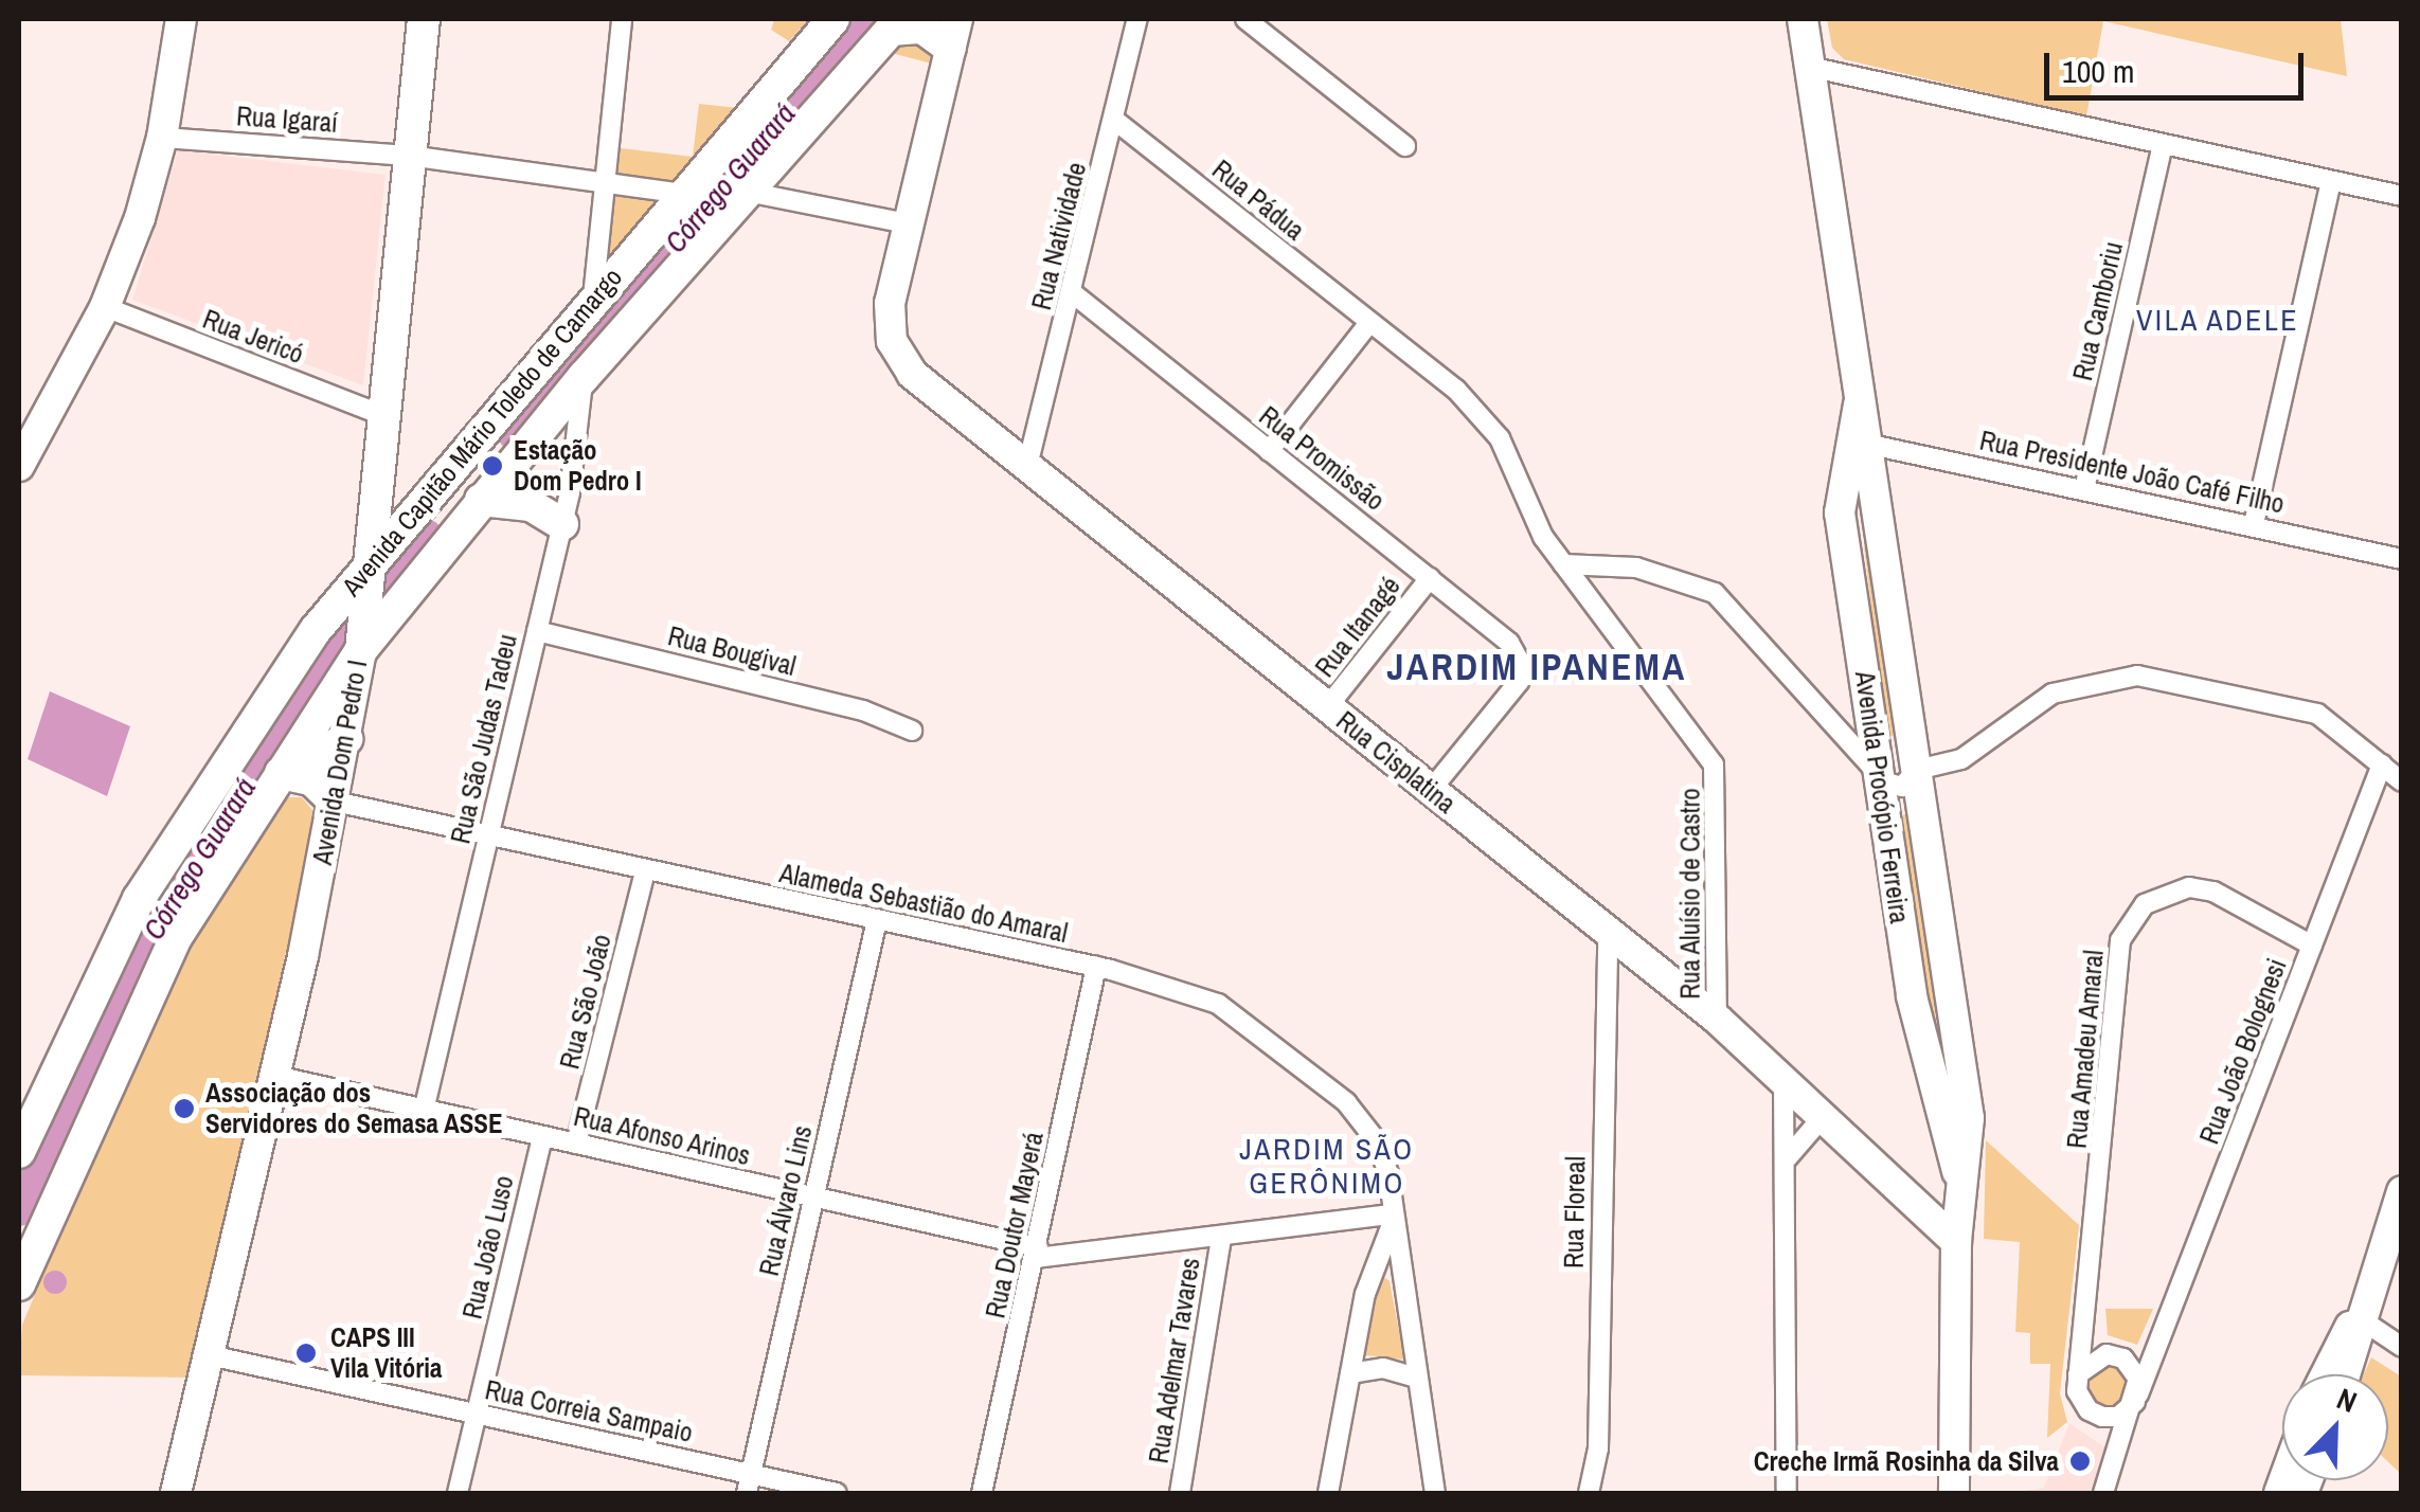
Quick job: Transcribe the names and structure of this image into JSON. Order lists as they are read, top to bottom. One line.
{"streets":{"main road":["Avenida Capitão Mário Toledo de Camargo","Avenida Dom Pedro I"],"street":["Rua Igaraí","Rua Pádua","Rua Natividade","Rua Camboriu","Rua Jericó","Rua Promissão","Rua Presidente João Café Filho","Rua Itanagé","Rua Bougival","Rua São Judas Tadeu","Rua Cisplatina","Avenida Procópio Ferreira","Rua Aluísio de Castro","Alameda Sebastião do Amaral","Rua São João","Rua Amadeu Amaral","Rua João Bolognesi","Rua Afonso Arinos","Rua Álvaro Lins","Rua Floreal","Rua Doutor Mayerá","Rua João Luso","Rua Adelmar Tavares","Rua Correia Sampaio"]},"crossings":[["Rua Igaraí","Avenida Capitão Mário Toledo de Camargo"],["Rua Igaraí","Avenida Dom Pedro I"],["Rua Pádua","Rua Natividade"],["Rua Pádua","Rua Aluísio de Castro"],["Rua Natividade","Rua Promissão"],["Rua Natividade","Rua Cisplatina"],["Rua Camboriu","Rua Presidente João Café Filho"],["Rua Jericó","Avenida Dom Pedro I"],["Avenida Capitão Mário Toledo de Camargo","Rua São Judas Tadeu"],["Avenida Capitão Mário Toledo de Camargo","Avenida Dom Pedro I"],["Rua Promissão","Rua Itanagé"],["Rua Promissão","Rua Cisplatina"],["Rua Presidente João Café Filho","Avenida Procópio Ferreira"],["Rua Itanagé","Rua Cisplatina"],["Rua Bougival","Rua São Judas Tadeu"],["Rua São Judas Tadeu","Alameda Sebastião do Amaral"],["Rua São Judas Tadeu","Rua Afonso Arinos"],["Avenida Dom Pedro I","Alameda Sebastião do Amaral"],["Avenida Dom Pedro I","Rua Afonso Arinos"],["Avenida Dom Pedro I","Rua Correia Sampaio"],["Rua Cisplatina","Avenida Procópio Ferreira"],["Rua Cisplatina","Rua Aluísio de Castro"],["Rua Cisplatina","Rua Floreal"],["Alameda Sebastião do Amaral","Rua São João"],["Alameda Sebastião do Amaral","Rua Afonso Arinos"],["Alameda Sebastião do Amaral","Rua Álvaro Lins"],["Alameda Sebastião do Amaral","Rua Doutor Mayerá"],["Rua São João","Rua Afonso Arinos"],["Rua Amadeu Amaral","Rua João Bolognesi"],["Rua Afonso Arinos","Rua Álvaro Lins"],["Rua Afonso Arinos","Rua Doutor Mayerá"],["Rua Afonso Arinos","Rua João Luso"],["Rua Afonso Arinos","Rua Adelmar Tavares"],["Rua Álvaro Lins","Rua Correia Sampaio"],["Rua João Luso","Rua Correia Sampaio"]],"districts":["VILA ADELE","JARDIM IPANEMA","JARDIM SÃO GERÔNIMO"],"water":["Córrego Guarará"],"places":["Estação Dom Pedro I","Associação dos Servidores do Semasa ASSE","CAPS III Vila Vitória","Creche Irmã Rosinha da Silva"],"scale_bar":"100 m","north":"top right"}
